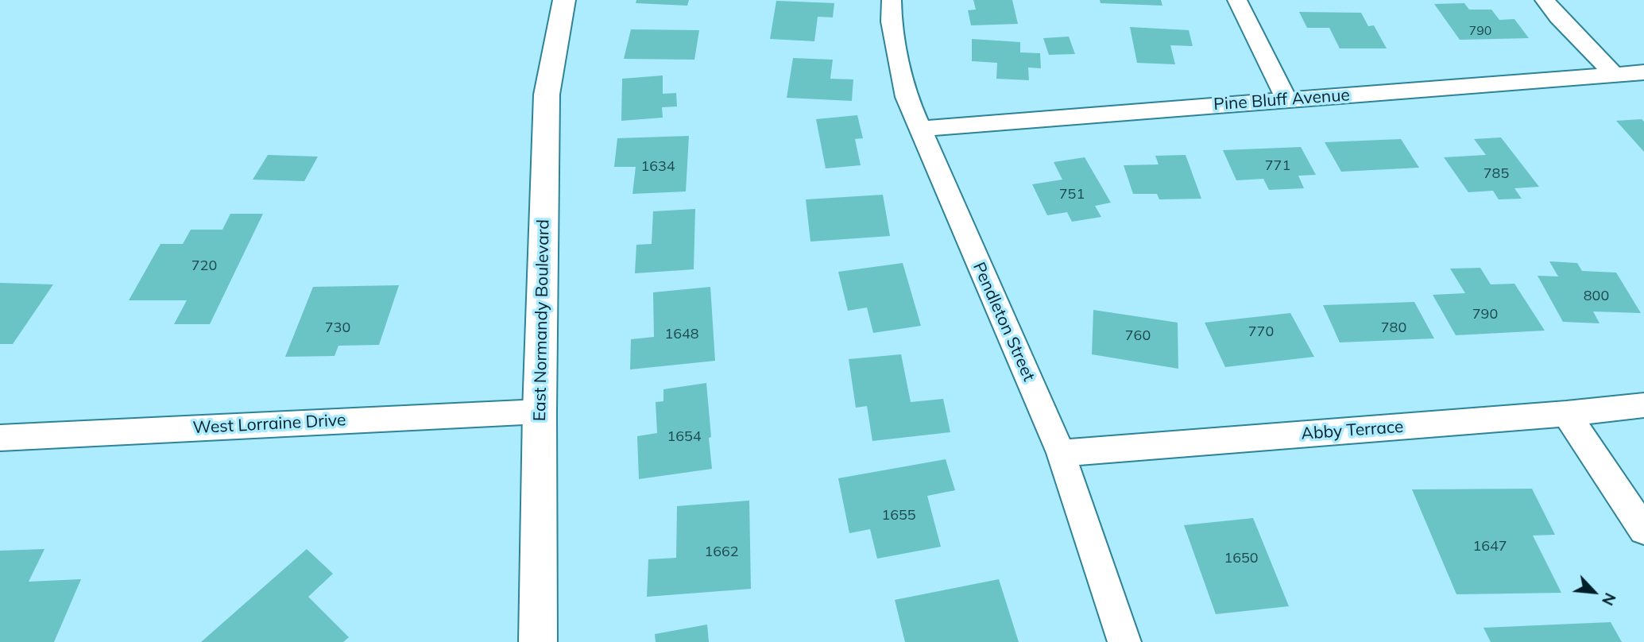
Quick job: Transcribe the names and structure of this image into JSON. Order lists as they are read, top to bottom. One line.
{"streets":{"street":["Pine Bluff Avenue","East Normandy Boulevard","Pendleton Street","West Lorraine Drive","Abby Terrace"]},"crossings":[["Pine Bluff Avenue","Pendleton Street"],["East Normandy Boulevard","West Lorraine Drive"],["Pendleton Street","Abby Terrace"]],"house_numbers":["790","771","1634","785","751","720","800","790","730","780","770","1648","760","1654","1655","1647","1662","1650"],"north":"bottom right"}
